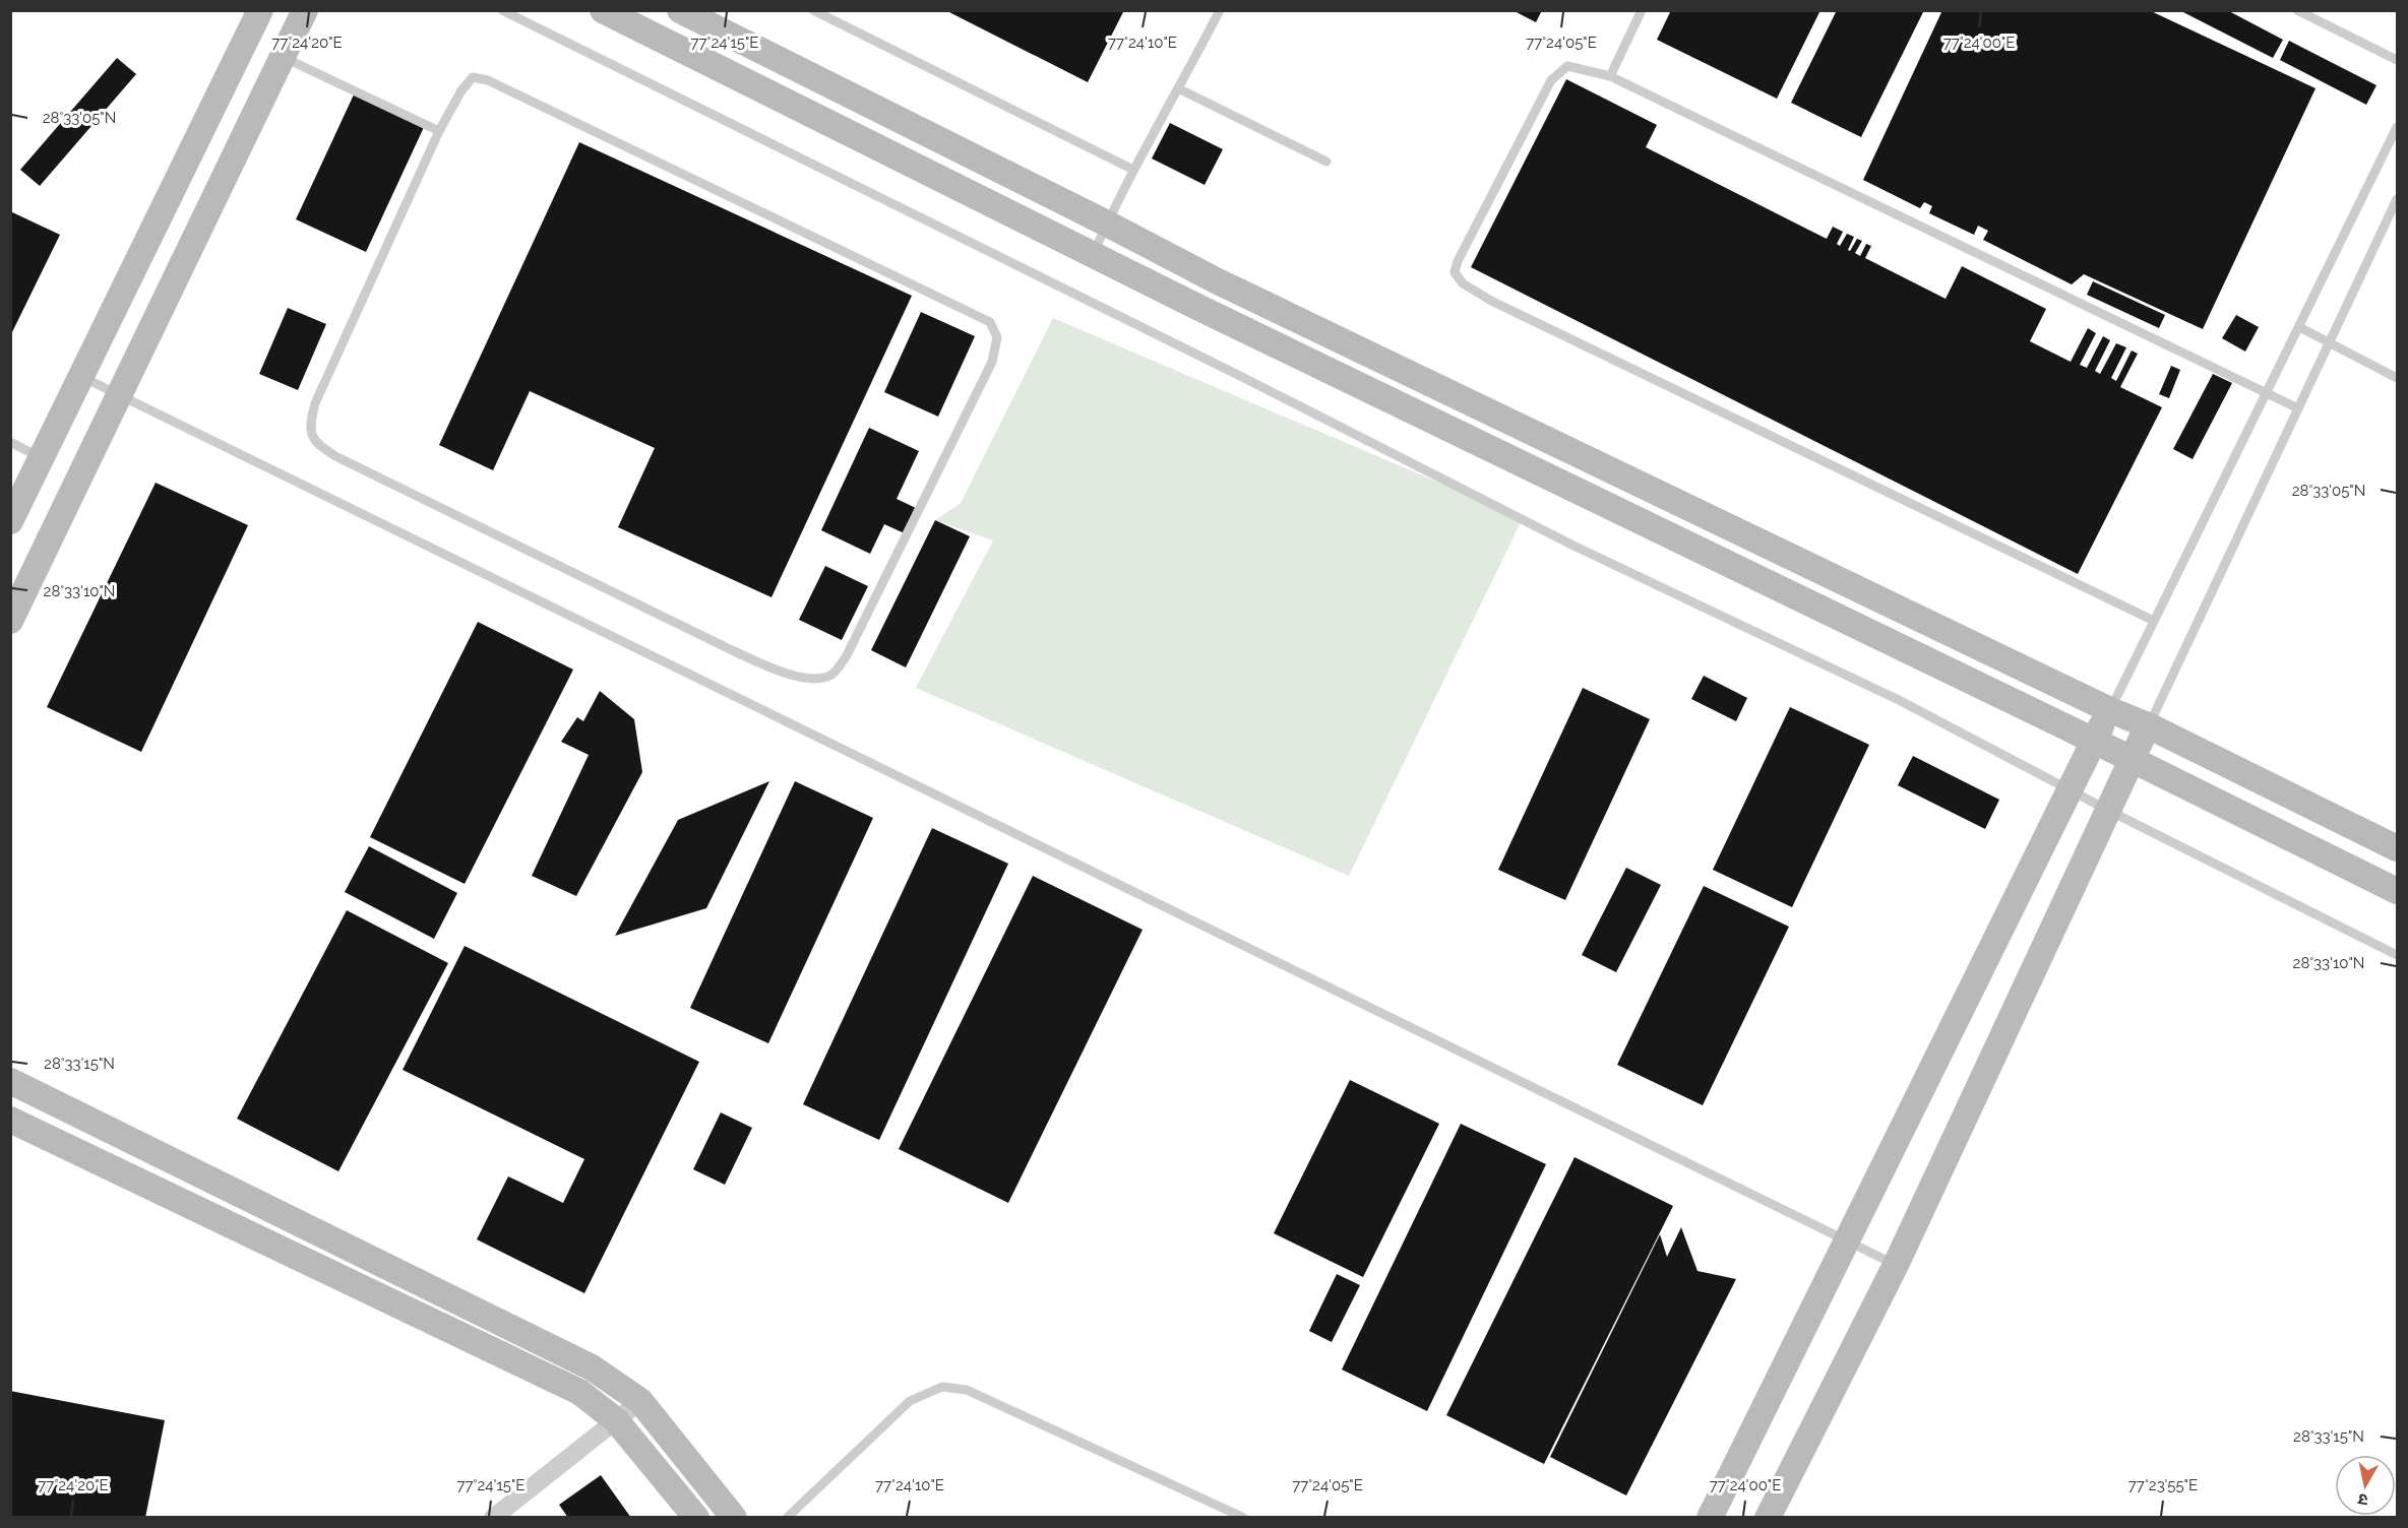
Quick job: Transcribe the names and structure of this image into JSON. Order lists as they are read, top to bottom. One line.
{"north":"bottom","coordinates":["77°24'20\"E","77°24'15\"E","77°24'10\"E","77°24'05\"E","77°24'00\"E","28°33'05\"N","28°33'10\"N","28°33'15\"N","77°23'55\"E"]}
